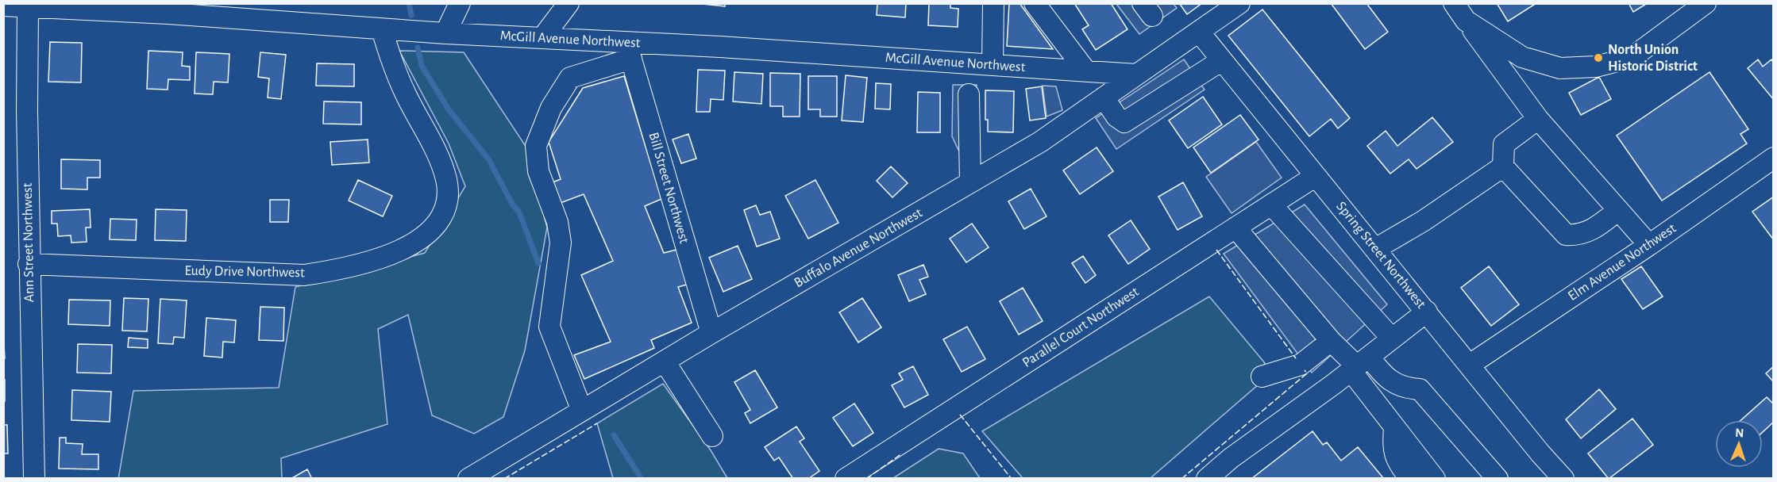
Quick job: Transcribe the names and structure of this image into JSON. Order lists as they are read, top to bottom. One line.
{"streets":{"street":["McGill Avenue Northwest","Bill Street Northwest","Ann Street Northwest","Buffalo Avenue Northwest","Spring Street Northwest","Elm Avenue Northwest","Eudy Drive Northwest","Parallel Court Northwest"]},"crossings":[["McGill Avenue Northwest","Bill Street Northwest"],["McGill Avenue Northwest","Ann Street Northwest"],["McGill Avenue Northwest","Buffalo Avenue Northwest"],["McGill Avenue Northwest","Eudy Drive Northwest"],["Bill Street Northwest","Buffalo Avenue Northwest"],["Ann Street Northwest","Eudy Drive Northwest"],["Buffalo Avenue Northwest","Spring Street Northwest"],["Spring Street Northwest","Elm Avenue Northwest"],["Spring Street Northwest","Parallel Court Northwest"]],"places":["North Union Historic District"],"north":"top"}
